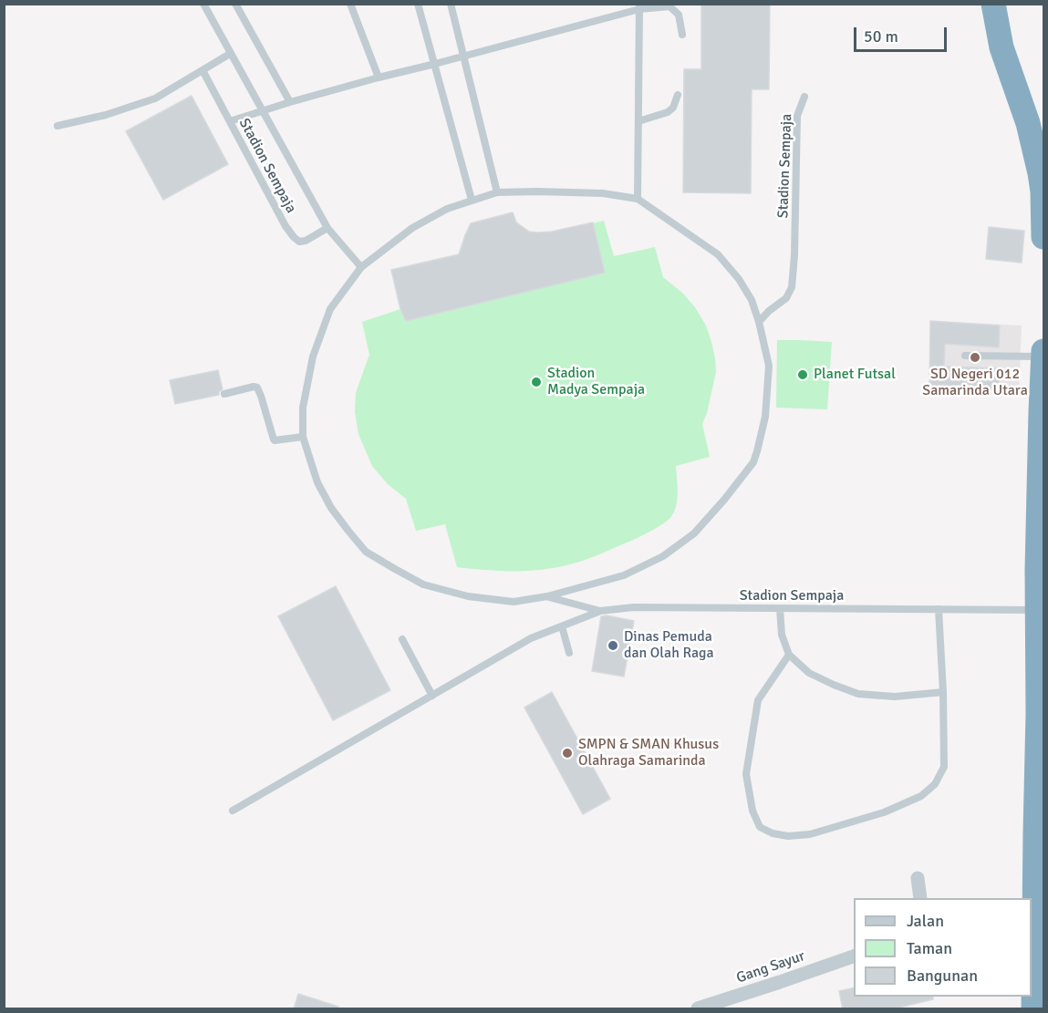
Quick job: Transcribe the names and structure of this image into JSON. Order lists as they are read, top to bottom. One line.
{"streets":{"street":["Gang Sayur"],"lane":["Stadion Sempaja"]},"places":["SD Negeri 012 Samarinda Utara","Planet Futsal","Stadion Madya Sempaja","Dinas Pemuda dan Olah Raga","SMPN & SMAN Khusus Olahraga Samarinda"],"legend":["Jalan","Taman","Bangunan"],"scale_bar":"50 m"}
